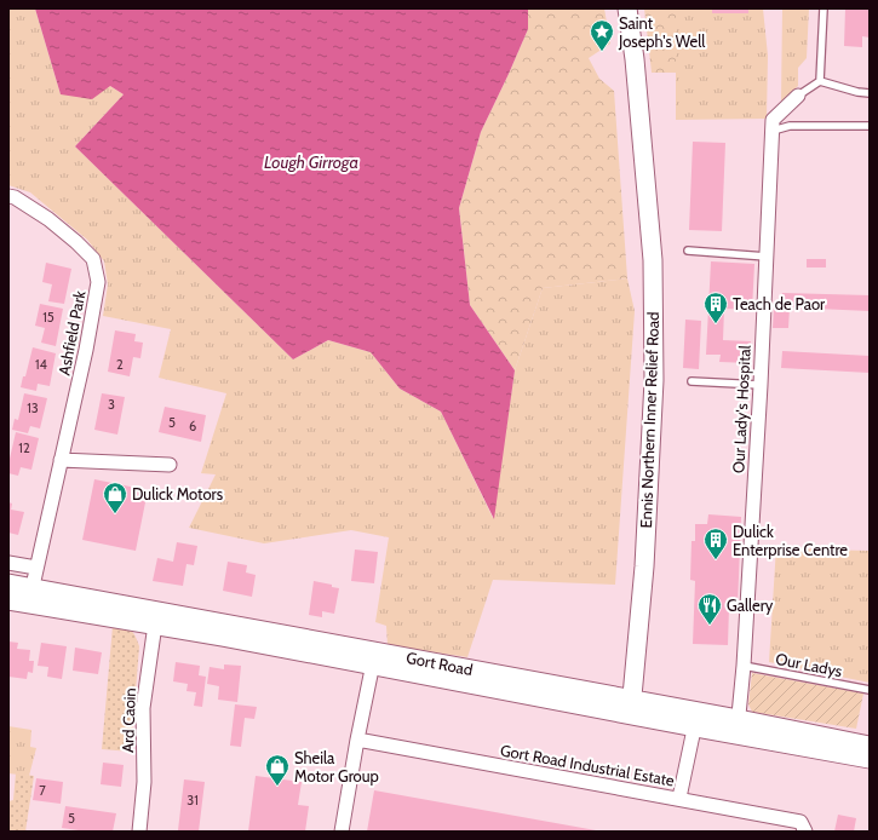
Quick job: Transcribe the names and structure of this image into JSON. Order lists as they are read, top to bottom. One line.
{"streets":{"main road":["Ennis Northern Inner Relief Road","Gort Road"],"street":["Ashfield Park","Our Lady's Hospital","Ard Caoin","Gort Road Industrial Estate"],"lane":["Our Ladys"]},"crossings":[["Ashfield Park","Gort Road"],["Our Lady's Hospital","Gort Road"],["Our Lady's Hospital","Our Ladys"],["Ennis Northern Inner Relief Road","Gort Road"],["Gort Road","Ard Caoin"]],"water":["Lough Girroga"],"places":{"place":["Saint Joseph's Well"],"building":["Teach de Paor","Dulick Enterprise Centre"],"shop":["Dulick Motors","Sheila Motor Group"],"restaurant":["Gallery"]},"house_numbers":["15","14","2","3","13","5","6","12","7","31","5"]}
